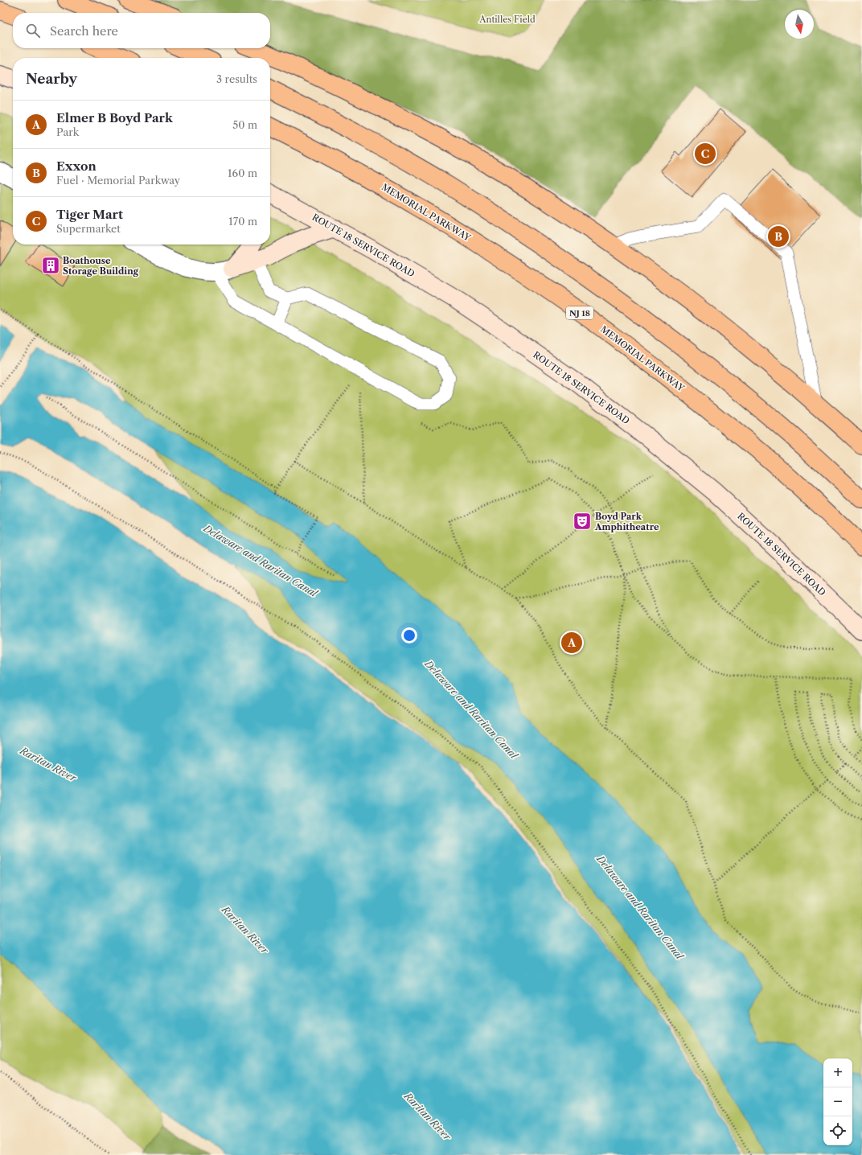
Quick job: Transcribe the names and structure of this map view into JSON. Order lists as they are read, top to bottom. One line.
{"streets":{"highway":["MEMORIAL PARKWAY","NJ 18"],"main road":["ROUTE 18 SERVICE ROAD"]},"water":["Delaware and Raritan Canal","Raritan River"],"parks":["Antilles Field"],"places":{"building":["Boathouse Storage Building"],"theatre":["Boyd Park Amphitheatre"]},"north":"bottom","page":{"search":"Search here","heading":["Nearby","3 results"],"list":[{"mark":"A","name":"Elmer B Boyd Park","note":"Park","value":"50 m"},{"mark":"B","name":"Exxon","note":"Fuel · Memorial Parkway","value":"160 m"},{"mark":"C","name":"Tiger Mart","note":"Supermarket","value":"170 m"}],"pins":["C","B","A"],"map_buttons":["+","−"]}}
